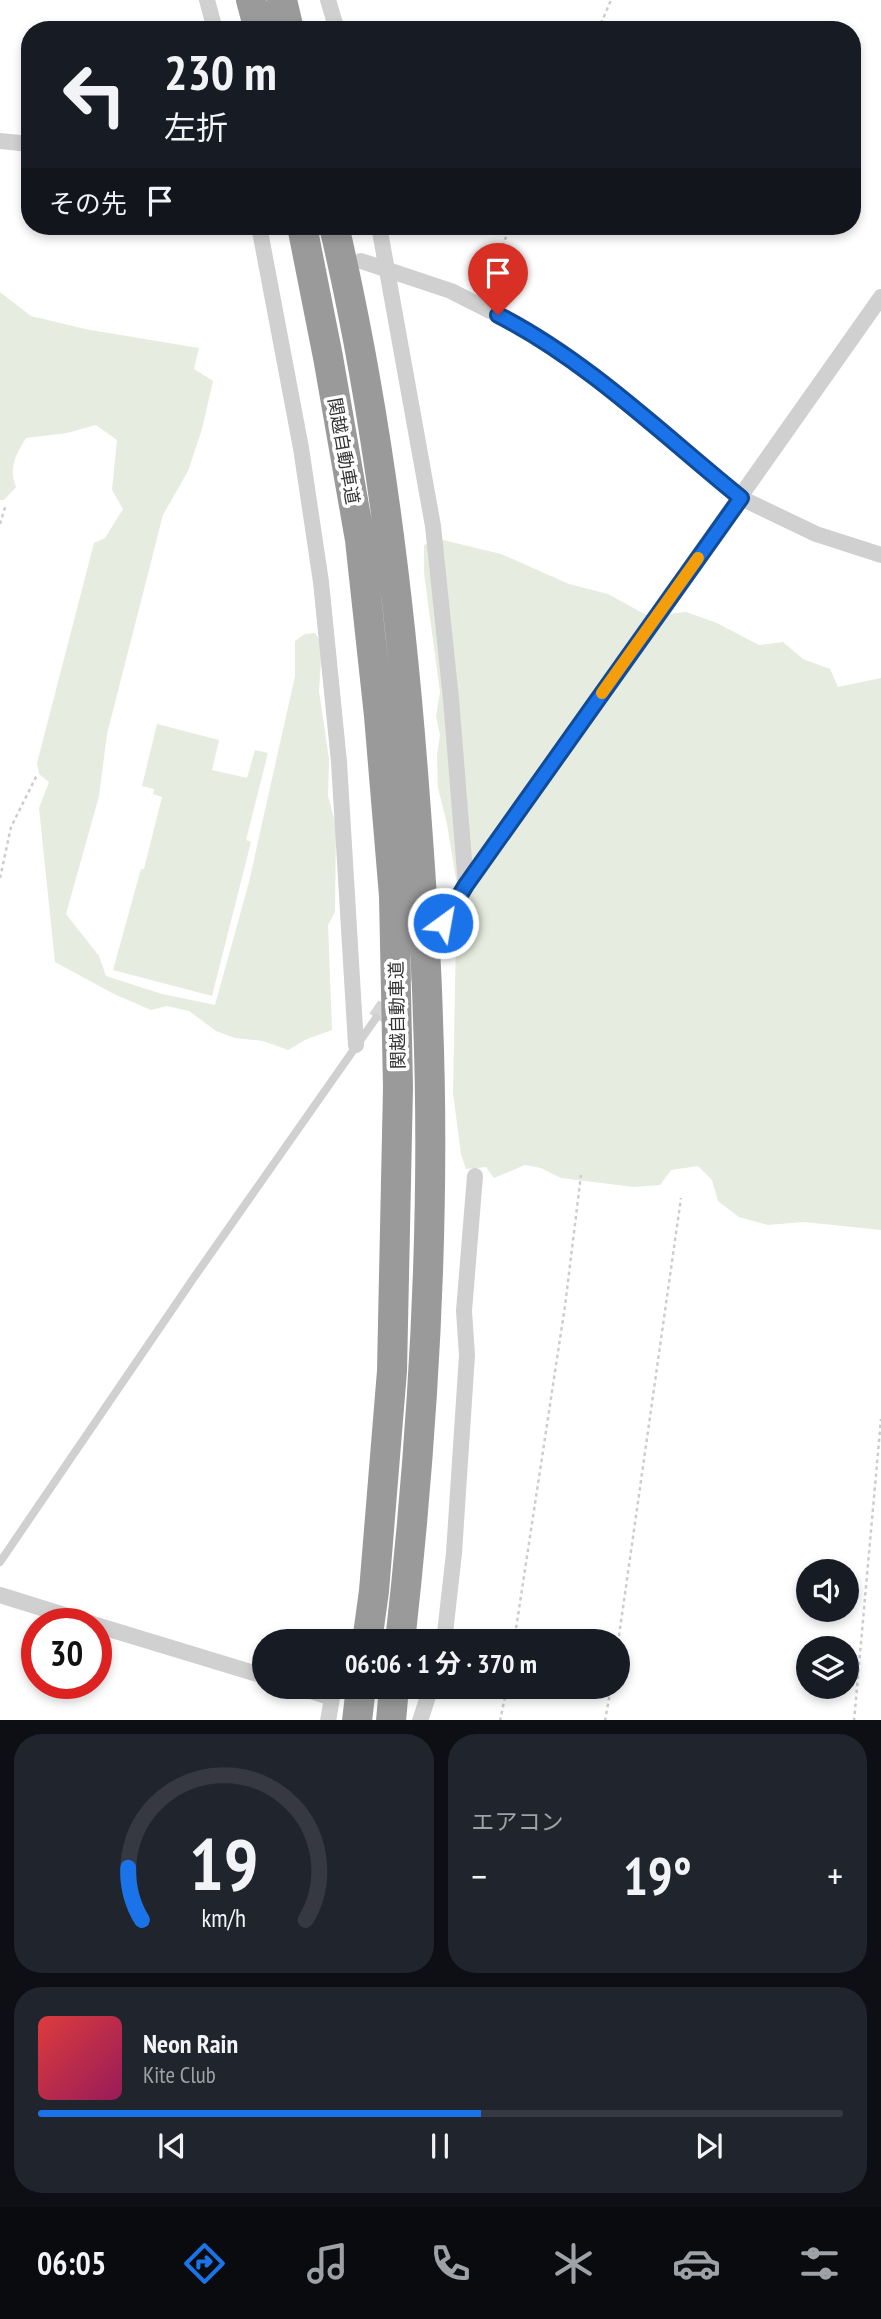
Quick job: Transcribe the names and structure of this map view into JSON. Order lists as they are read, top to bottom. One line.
{"streets":{"highway":["関越自動車道"]},"page":{"turn":["230 m","左折"],"then":"その先","limit":"30","trip":"06:06 · 1 分 · 370 m","tile":"エアコン","heat":["−","19°","+"],"song":["Neon Rain","Kite Club"],"tabs":"06:05","gauge":["19","km/h"]}}
